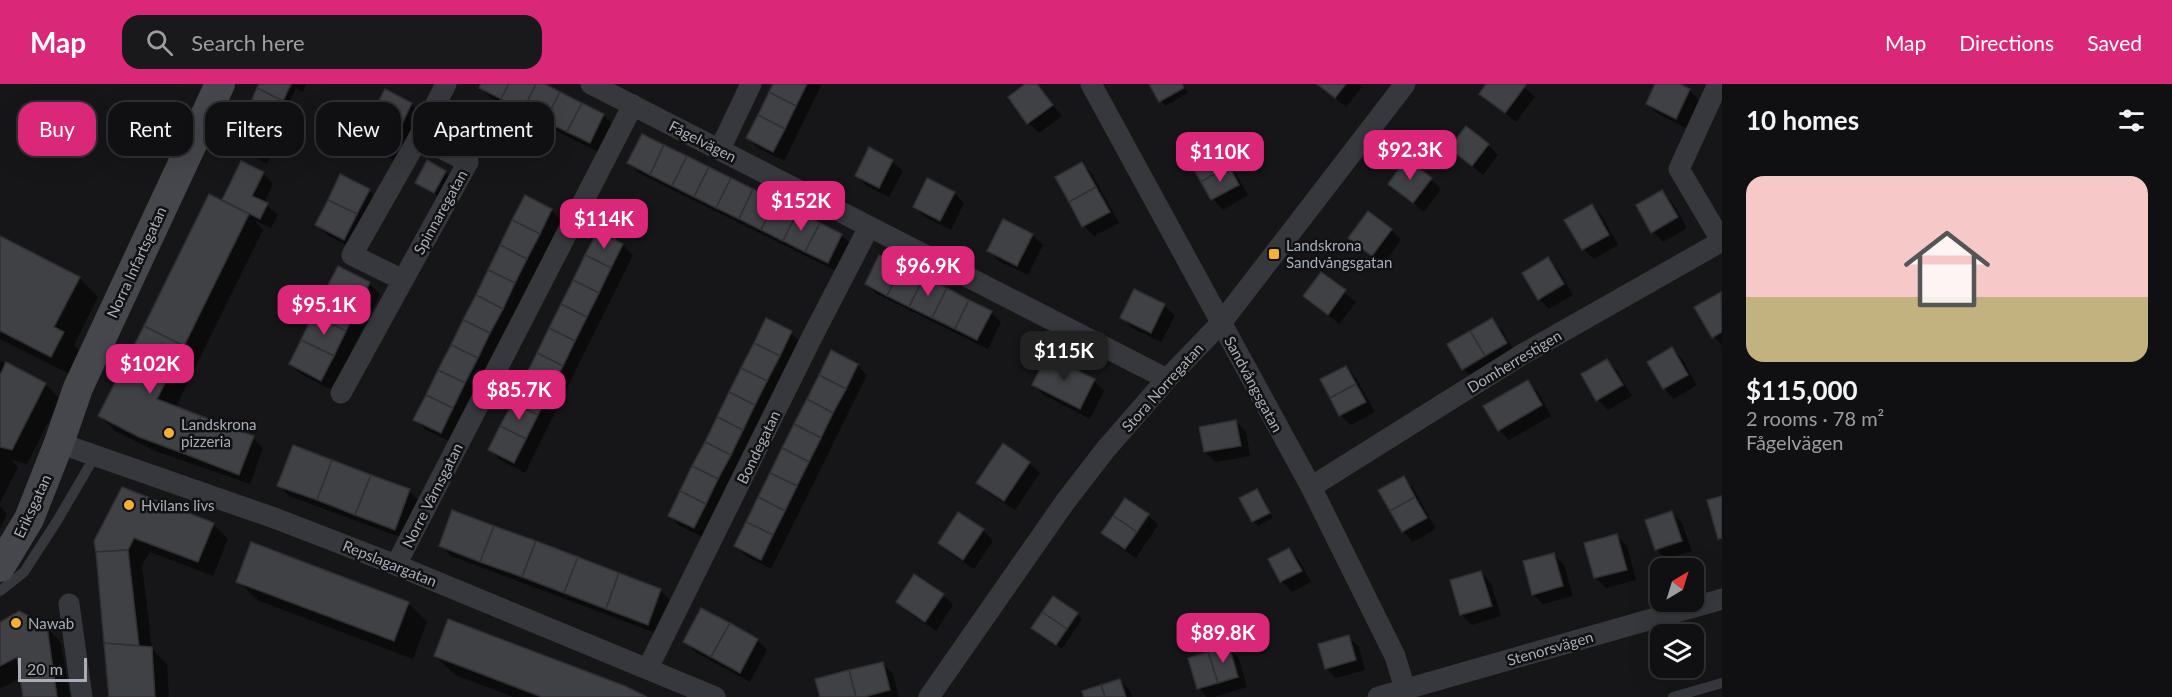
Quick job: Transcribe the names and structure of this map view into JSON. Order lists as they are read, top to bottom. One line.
{"streets":{"street":["Fågelvägen","Spinnaregatan","Norra Infartsgatan","Domherrestigen","Sandvångsgatan","Stora Norregatan","Bondegatan","Norre Värnsgatan","Eriksgatan","Repslagargatan","Stenorsvägen"]},"crossings":[["Fågelvägen","Stora Norregatan"],["Fågelvägen","Bondegatan"],["Fågelvägen","Norre Värnsgatan"],["Norra Infartsgatan","Eriksgatan"],["Norra Infartsgatan","Repslagargatan"],["Domherrestigen","Sandvångsgatan"],["Sandvångsgatan","Stora Norregatan"],["Sandvångsgatan","Stenorsvägen"],["Bondegatan","Repslagargatan"],["Norre Värnsgatan","Repslagargatan"],["Eriksgatan","Repslagargatan"]],"places":{"transit":["Landskrona Sandvångsgatan"],"other":["Landskrona pizzeria","Hvilans livs","Nawab"]},"scale_bar":"20 m","north":"top right","page":{"header":"Map","search":"Search here","nav":["Map","Directions","Saved"],"heading":"10 homes","chip":["Buy","Rent","Filters","New","Apartment"],"price":["$92.3K","$110K","$152K","$114K","$96.9K","$95.1K","$115K","$102K","$85.7K","$89.8K"],"list":[{"name":"$115,000","note":"2 rooms · 78 m² · Fågelvägen"}],"scale":"20 m"}}
